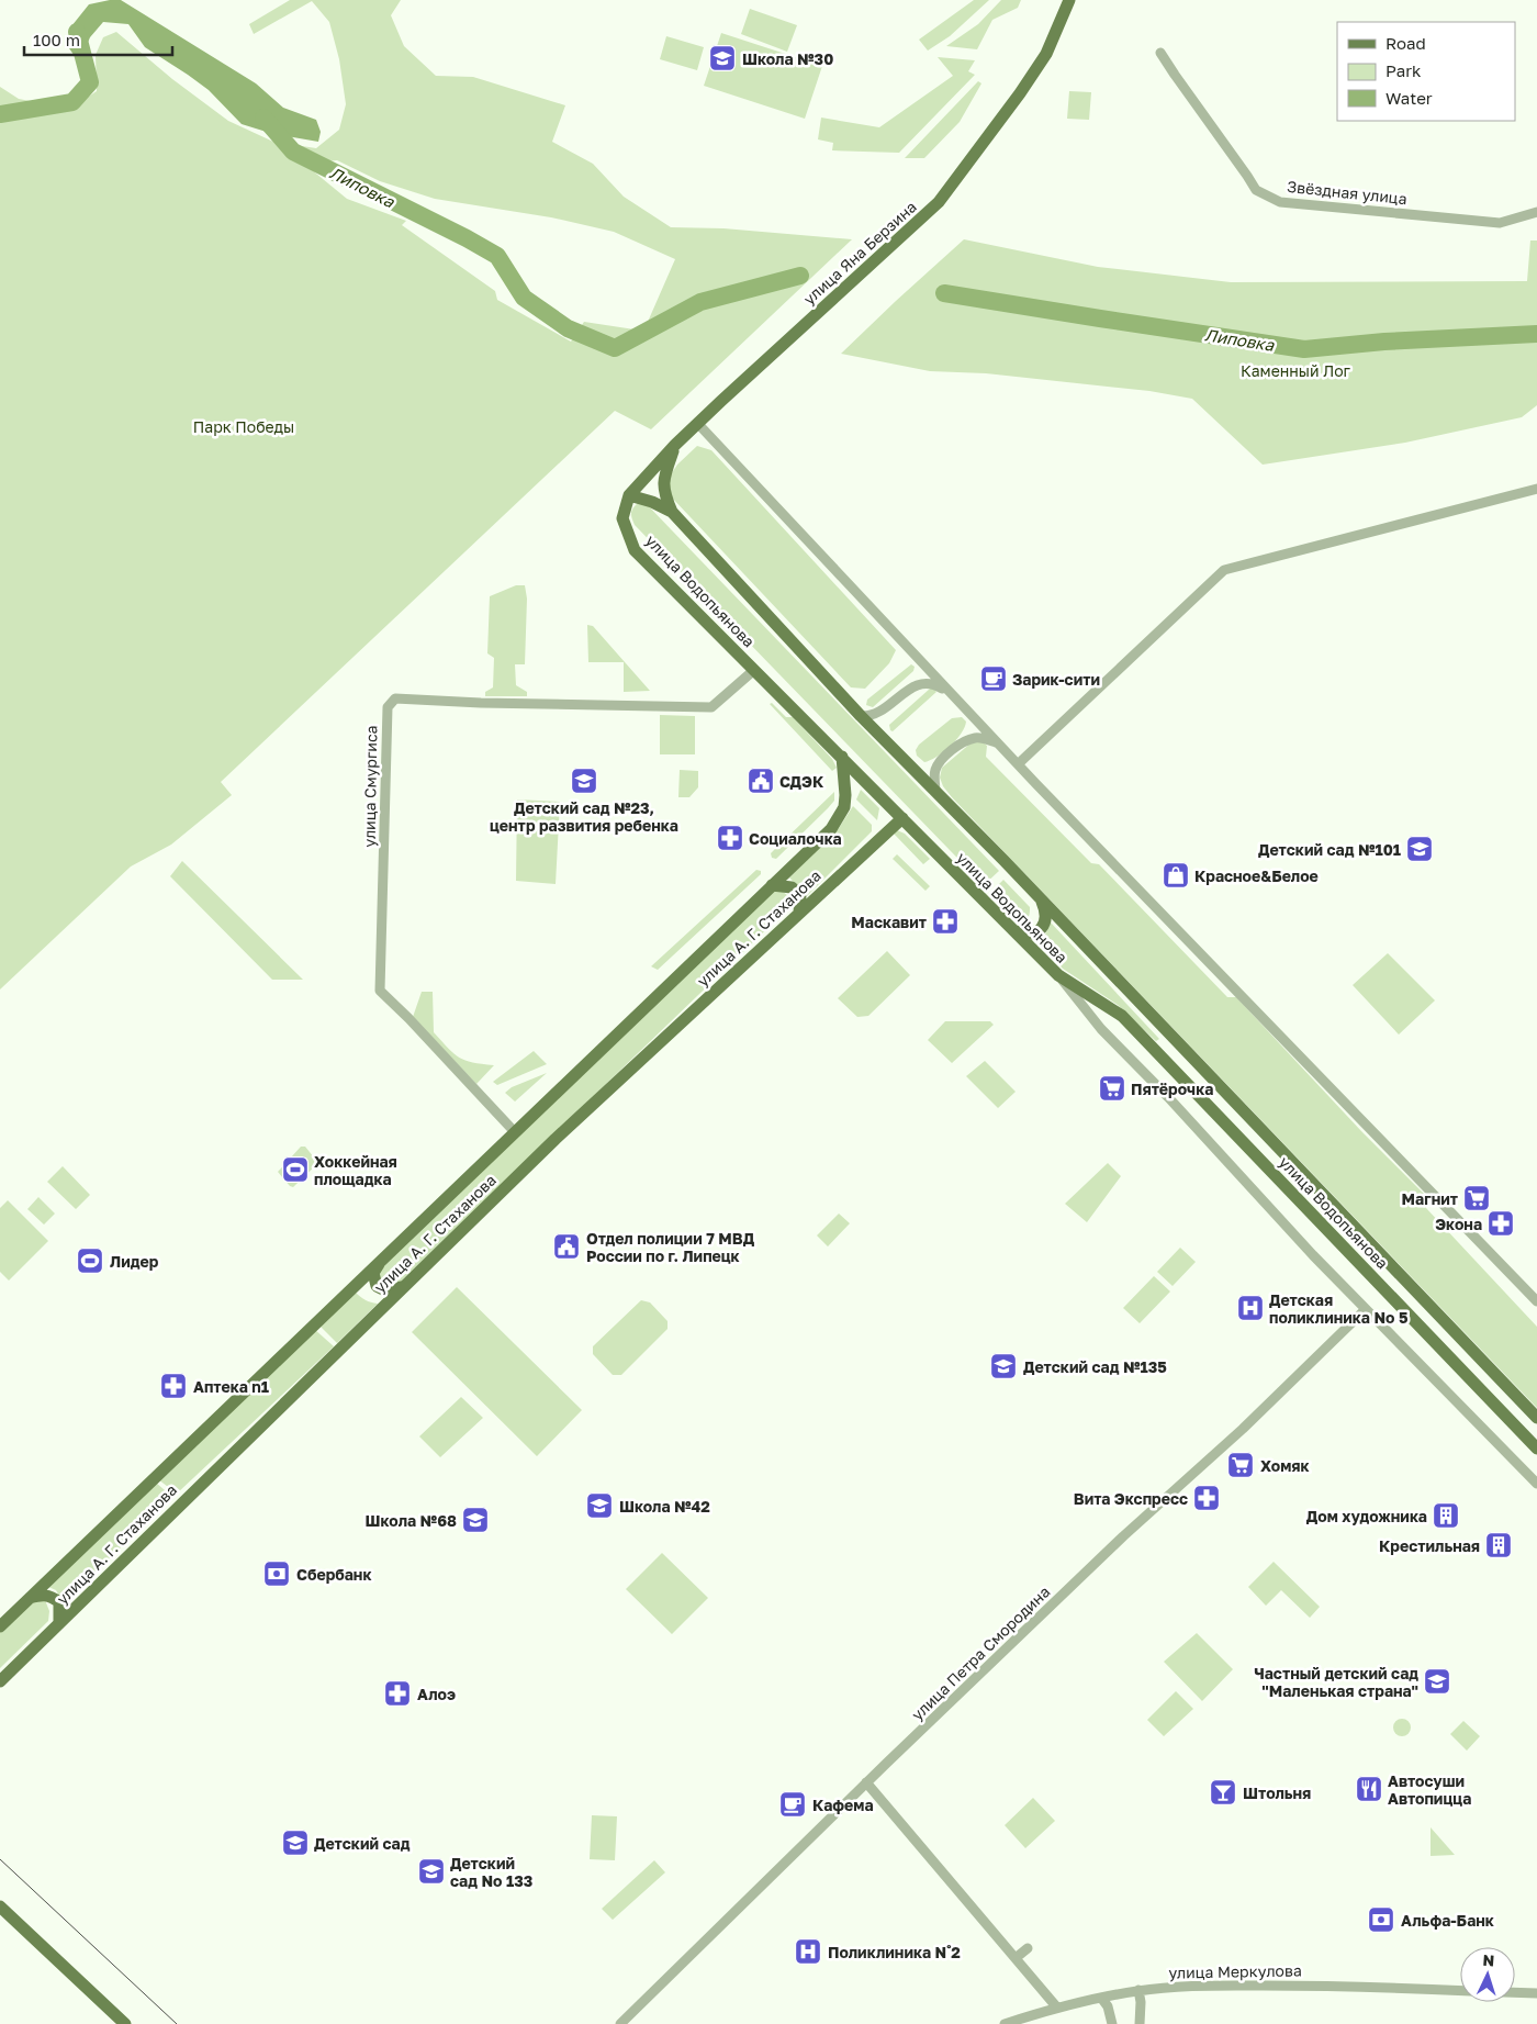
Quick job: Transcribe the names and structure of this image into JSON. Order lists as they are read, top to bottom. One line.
{"streets":{"main road":["улица Яна Берзина","улица Водопьянова","улица А. Г. Стаханова"],"street":["Звёздная улица","улица Смургиса","улица Петра Смородина","улица Меркулова"]},"crossings":[["улица Яна Берзина","улица Водопьянова"],["улица Водопьянова","улица Смургиса"],["улица Водопьянова","улица А. Г. Стаханова"],["улица Смургиса","улица А. Г. Стаханова"]],"water":["Липовка"],"parks":["Каменный Лог","Парк Победы"],"places":{"school or university":["Школа №30","Детский сад №23, центр развития ребенка","Детский сад №101","Детский сад №135","Школа №42","Школа №68","Частный детский сад \"Маленькая страна\"","Детский сад","Детский сад No 133"],"cafe":["Зарик-сити","Кафема"],"public building":["СДЭК","Отдел полиции 7 МВД России по г. Липецк"],"pharmacy":["Социалочка","Маскавит","Экона","Аптека n1","Вита Экспресс","Алоэ"],"shop":["Красное&Белое"],"supermarket":["Пятёрочка","Магнит","Хомяк"],"sports":["Хоккейная площадка","Лидер"],"hospital":["Детская поликлиника No 5","Поликлиника N˚2"],"building":["Дом художника","Крестильная"],"bank":["Сбербанк","Альфа-Банк"],"restaurant":["Автосуши Автопицца"],"bar":["Штольня"]},"legend":["Road","Park","Water"],"scale_bar":"100 m","north":"top"}
